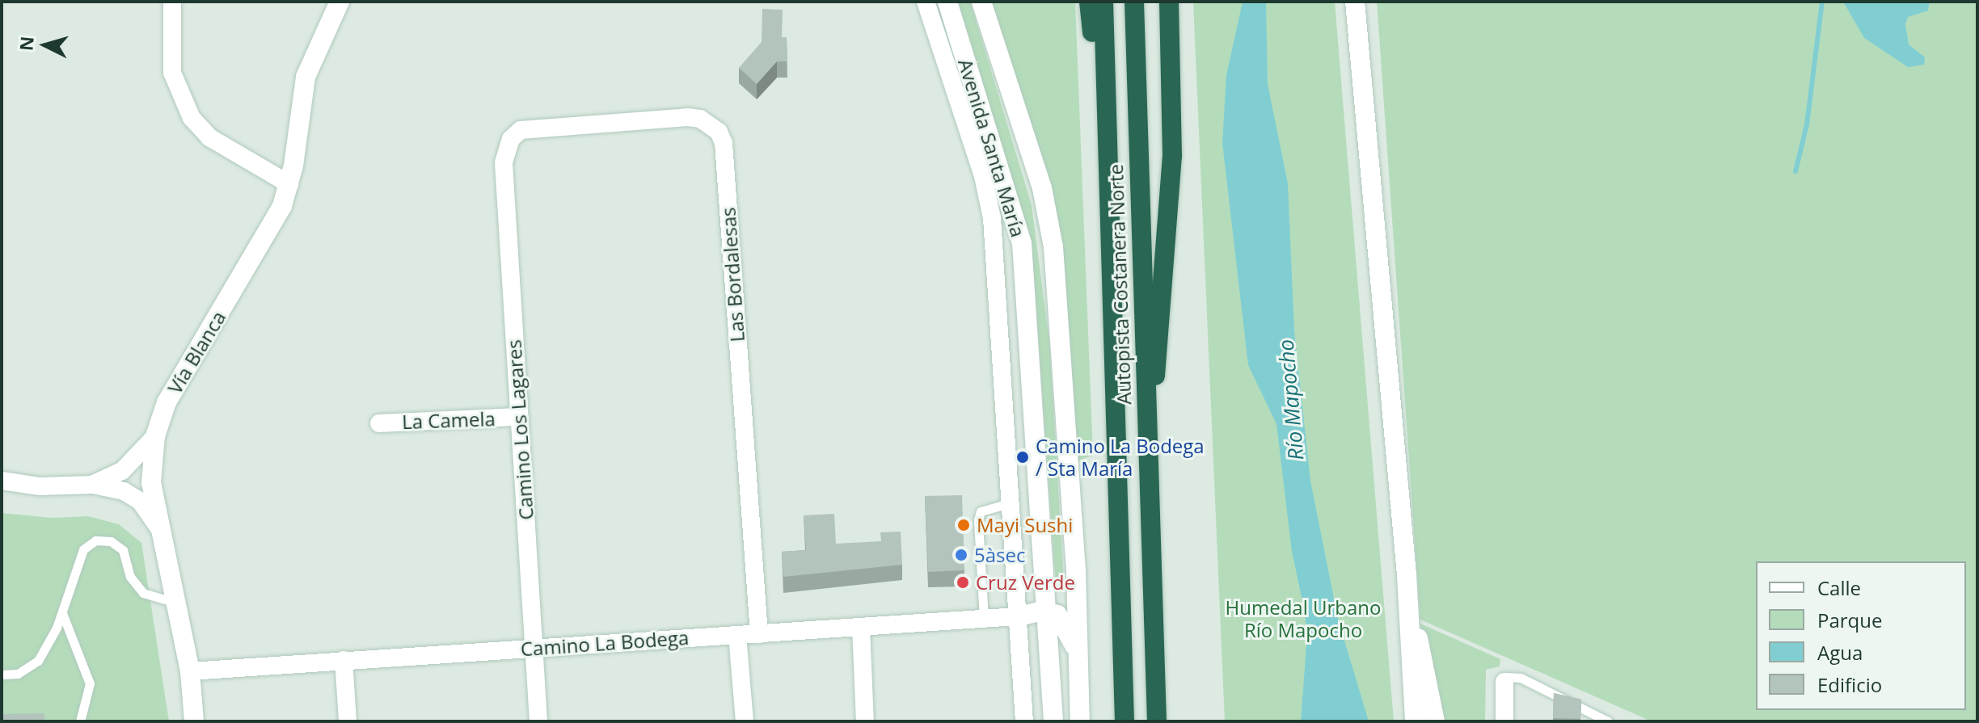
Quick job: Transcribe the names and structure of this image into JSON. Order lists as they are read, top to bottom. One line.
{"streets":{"highway":["Autopista Costanera Norte"],"main road":["Avenida Santa María","Vía Blanca"],"street":["Las Bordalesas","La Camela","Camino Los Lagares","Camino La Bodega"]},"crossings":[["Avenida Santa María","Camino La Bodega"],["Las Bordalesas","Camino Los Lagares"],["Las Bordalesas","Camino La Bodega"],["Vía Blanca","Camino La Bodega"],["La Camela","Camino Los Lagares"],["Camino Los Lagares","Camino La Bodega"]],"water":["Río Mapocho"],"parks":["Humedal Urbano Río Mapocho"],"places":["Camino La Bodega / Sta María","Mayi Sushi","5àsec","Cruz Verde"],"legend":["Calle","Parque","Agua","Edificio"],"north":"left"}
